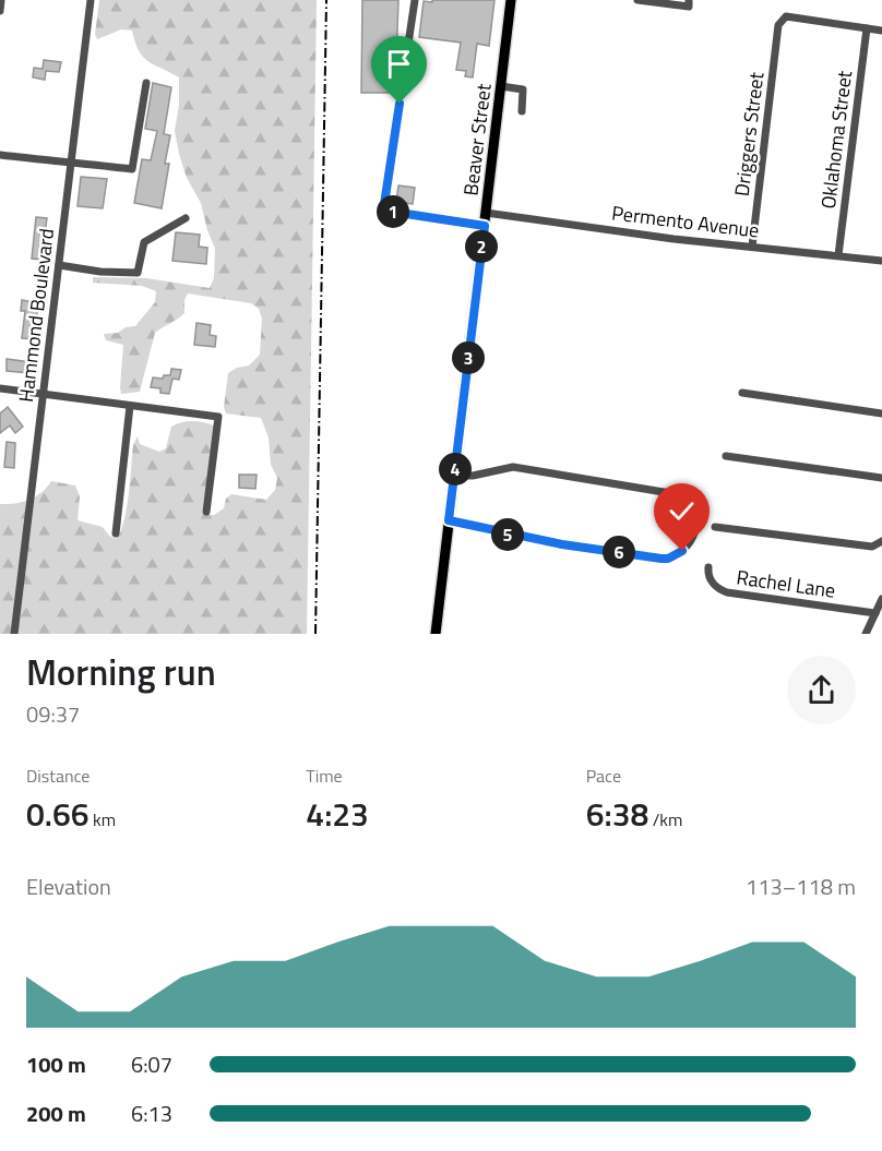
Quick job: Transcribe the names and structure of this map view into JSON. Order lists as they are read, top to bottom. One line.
{"streets":{"main road":["Beaver Street"],"street":["Driggers Street","Oklahoma Street","Permento Avenue","Hammond Boulevard","Rachel Lane"]},"crossings":[["Driggers Street","Oklahoma Street"],["Driggers Street","Permento Avenue"],["Beaver Street","Permento Avenue"],["Oklahoma Street","Permento Avenue"]],"page":{"pins":["1","2","3","4","5","6"],"heading":["Morning run","09:37"],"stats":[["Distance","0.66 km"],["Time","4:23"],["Pace","6:38 /km"]],"chart":["Elevation","113–118 m"],"list":[{"name":"100 m","note":"6:07"},{"name":"200 m","note":"6:13"}]}}
